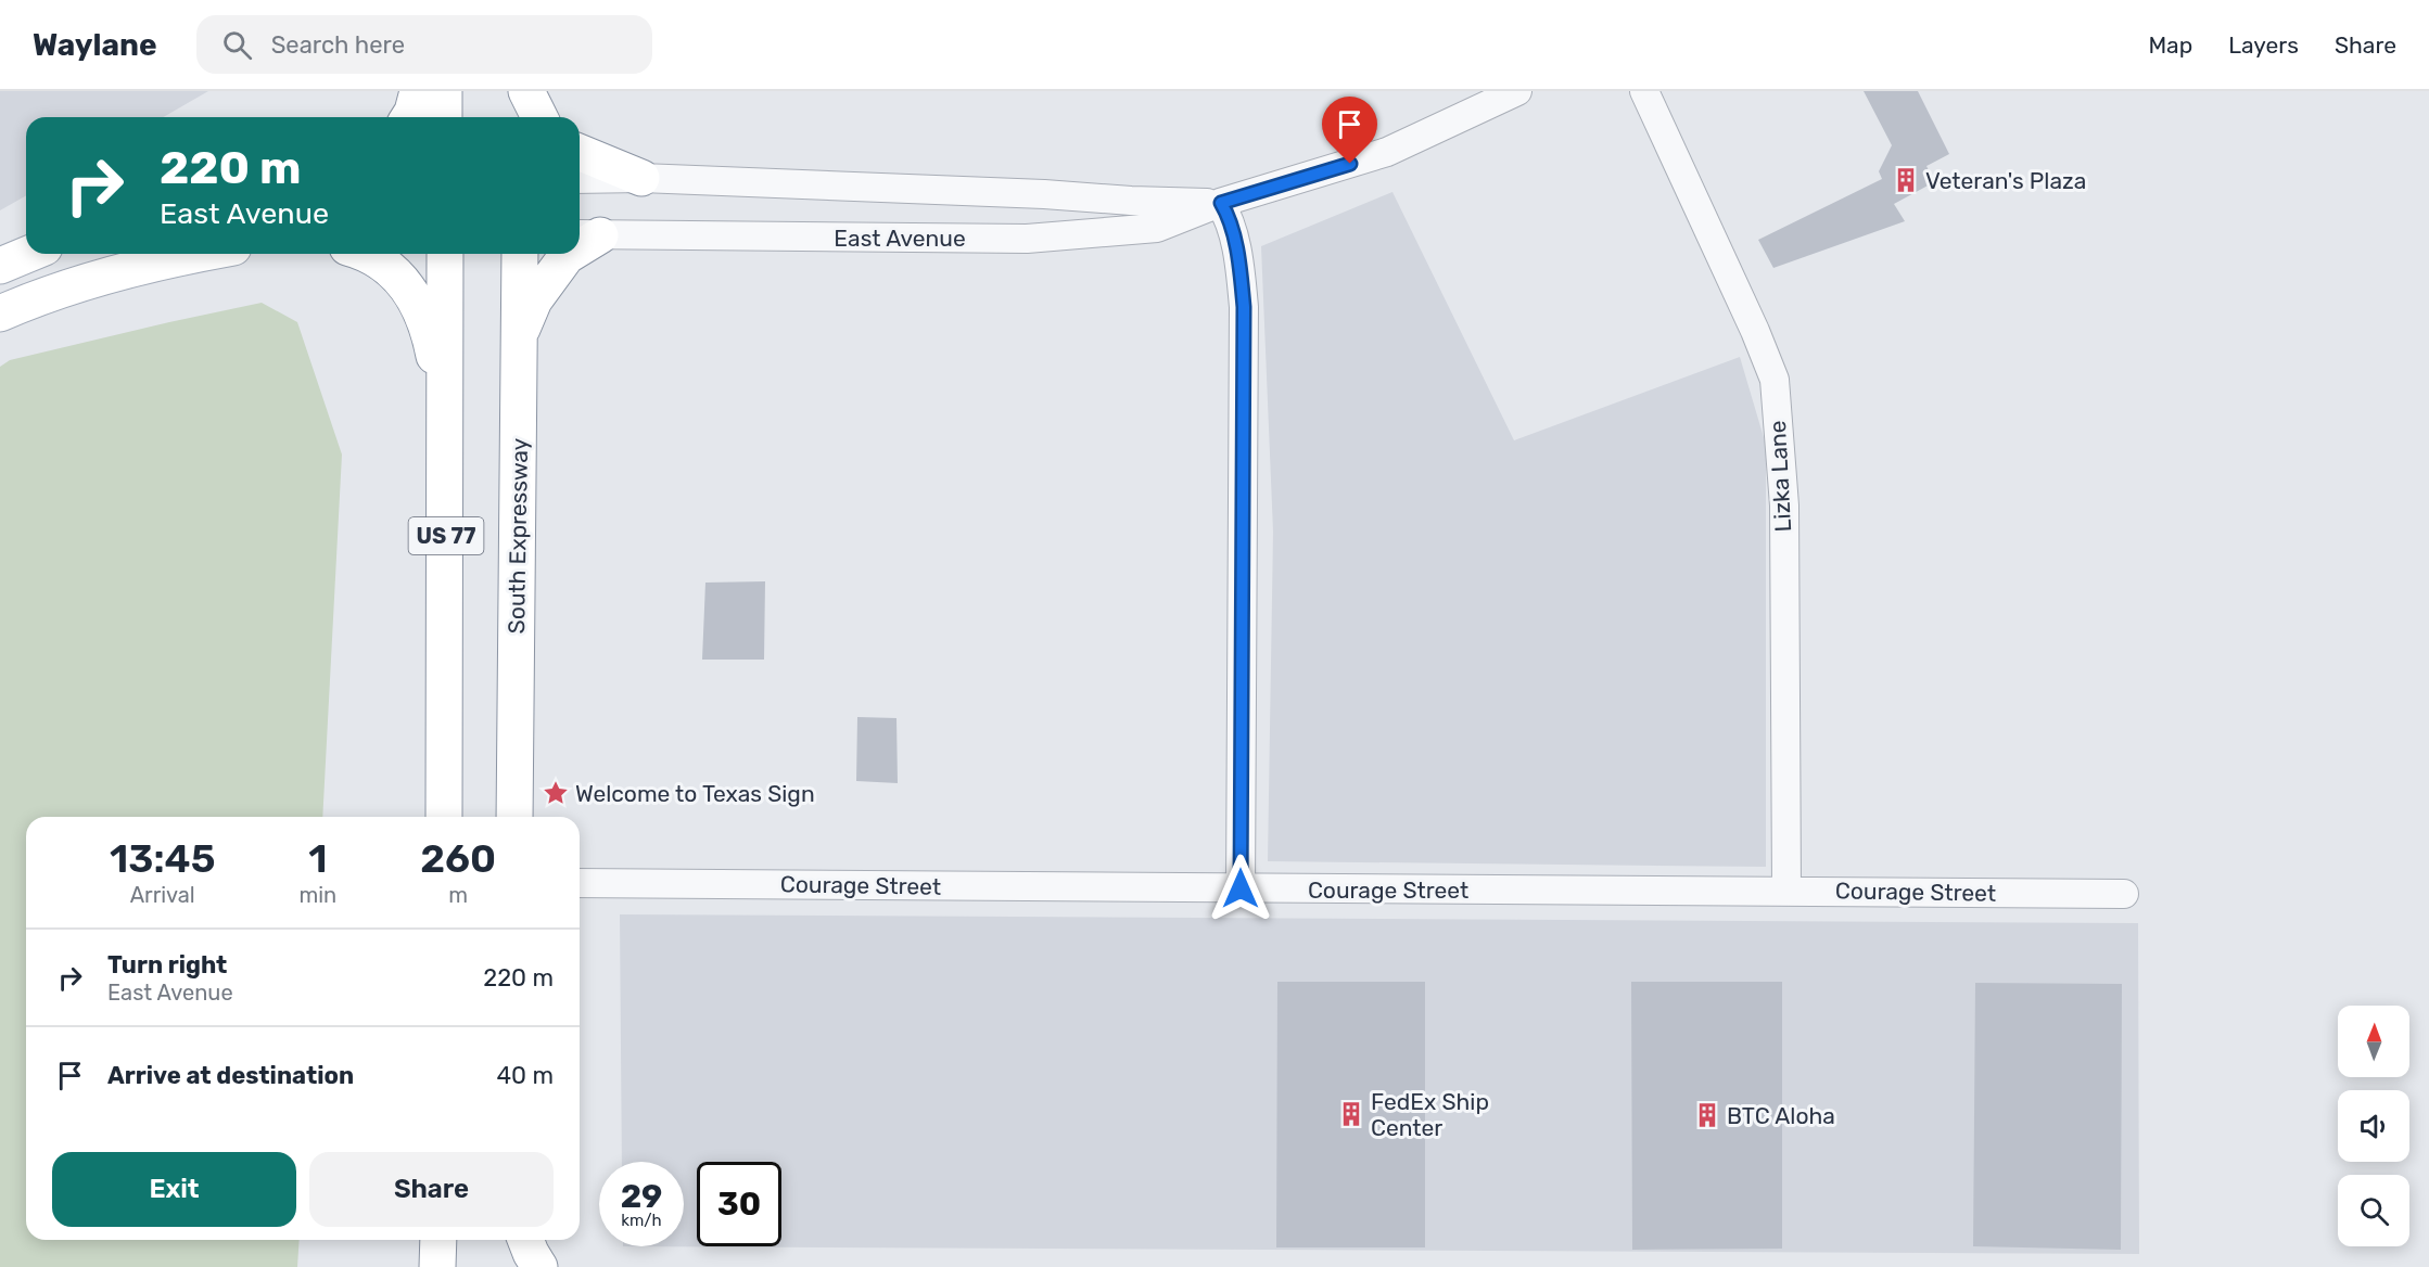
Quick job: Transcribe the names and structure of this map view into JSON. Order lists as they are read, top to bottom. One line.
{"streets":{"main road":["US 77","South Expressway"],"street":["East Avenue","Lizka Lane","Courage Street"]},"crossings":[["Lizka Lane","Courage Street"]],"places":{"building":["Veteran's Plaza","FedEx Ship Center","BTC Aloha"],"place":["Welcome to Texas Sign"]},"north":"top","page":{"header":"Waylane","search":"Search here","nav":["Map","Layers","Share"],"turn":["220 m","East Avenue"],"eta":["13:45","Arrival","1","min","260","m"],"list":[{"name":"Turn right","note":"East Avenue","value":"220 m"},{"name":"Arrive at destination","value":"40 m"}],"buttons":["Exit","Share"],"speed":"29 km/h","limit":"30"}}
